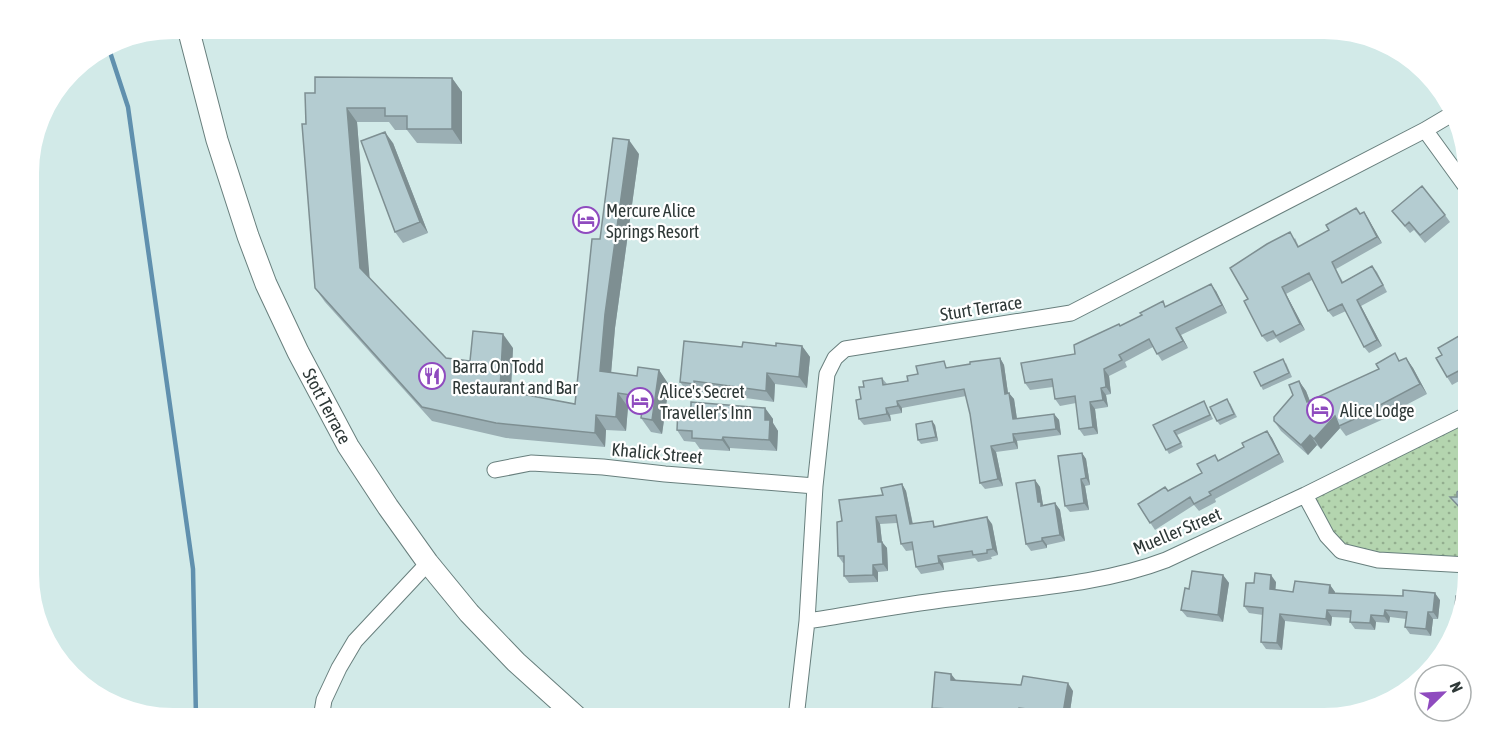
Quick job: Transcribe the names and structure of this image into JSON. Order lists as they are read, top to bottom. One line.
{"streets":{"main road":["Stott Terrace"],"street":["Sturt Terrace","Khalick Street","Mueller Street"]},"crossings":[["Sturt Terrace","Khalick Street"],["Sturt Terrace","Mueller Street"]],"places":{"hotel":["Mercure Alice Springs Resort","Alice's Secret Traveller's Inn","Alice Lodge"],"restaurant":["Barra On Todd Restaurant and Bar"]},"north":"top right"}
